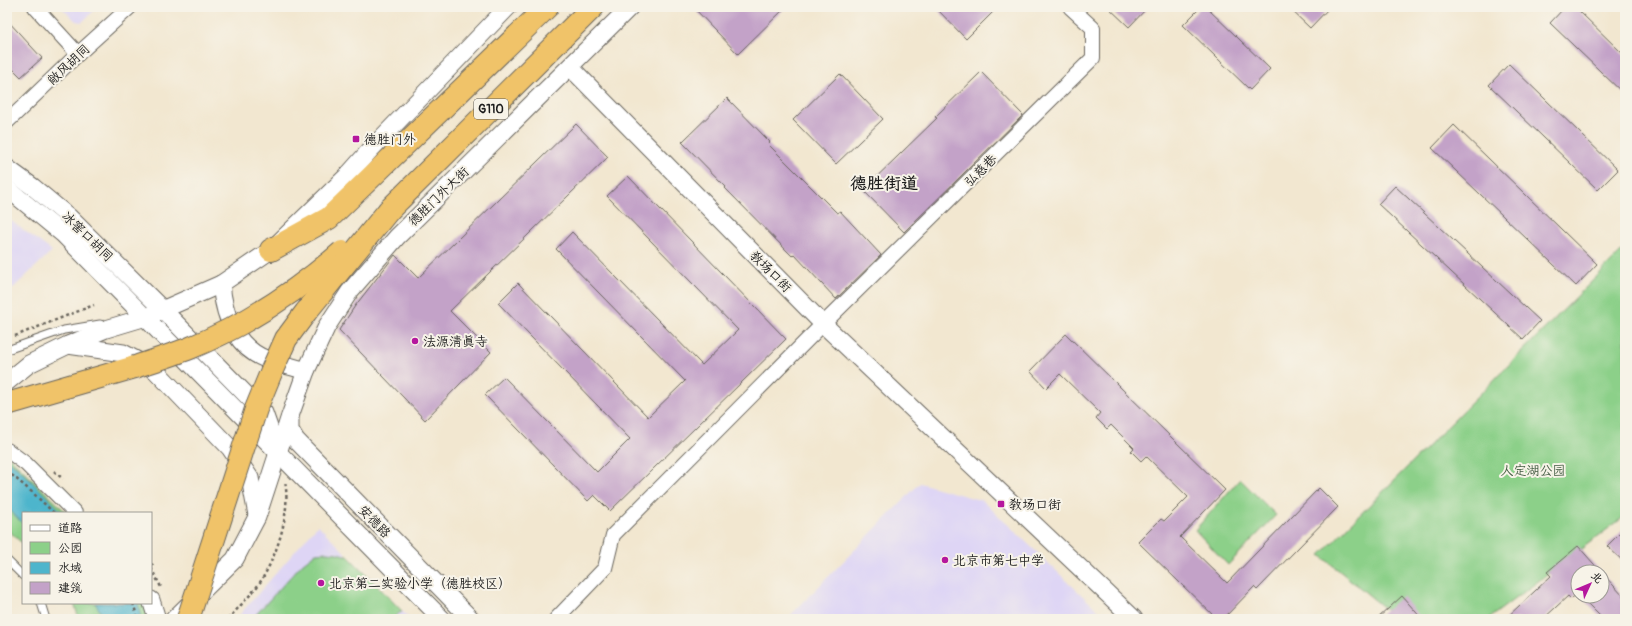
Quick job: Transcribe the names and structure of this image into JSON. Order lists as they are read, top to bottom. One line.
{"streets":{"highway":["G110","德胜门外大街"],"street":["敞风胡同","弘慈巷","冰窖口胡同","教场口街","安德路"]},"crossings":[["弘慈巷","教场口街"],["德胜门外大街","冰窖口胡同"],["德胜门外大街","教场口街"],["德胜门外大街","安德路"],["冰窖口胡同","安德路"]],"districts":["德胜街道"],"parks":["人定湖公园"],"places":{"transit":["德胜门外","教场口街"],"other":["法源清真寺","北京市第七中学","北京第二实验小学（德胜校区）"]},"legend":["道路","公园","水域","建筑"],"north":"top right"}
